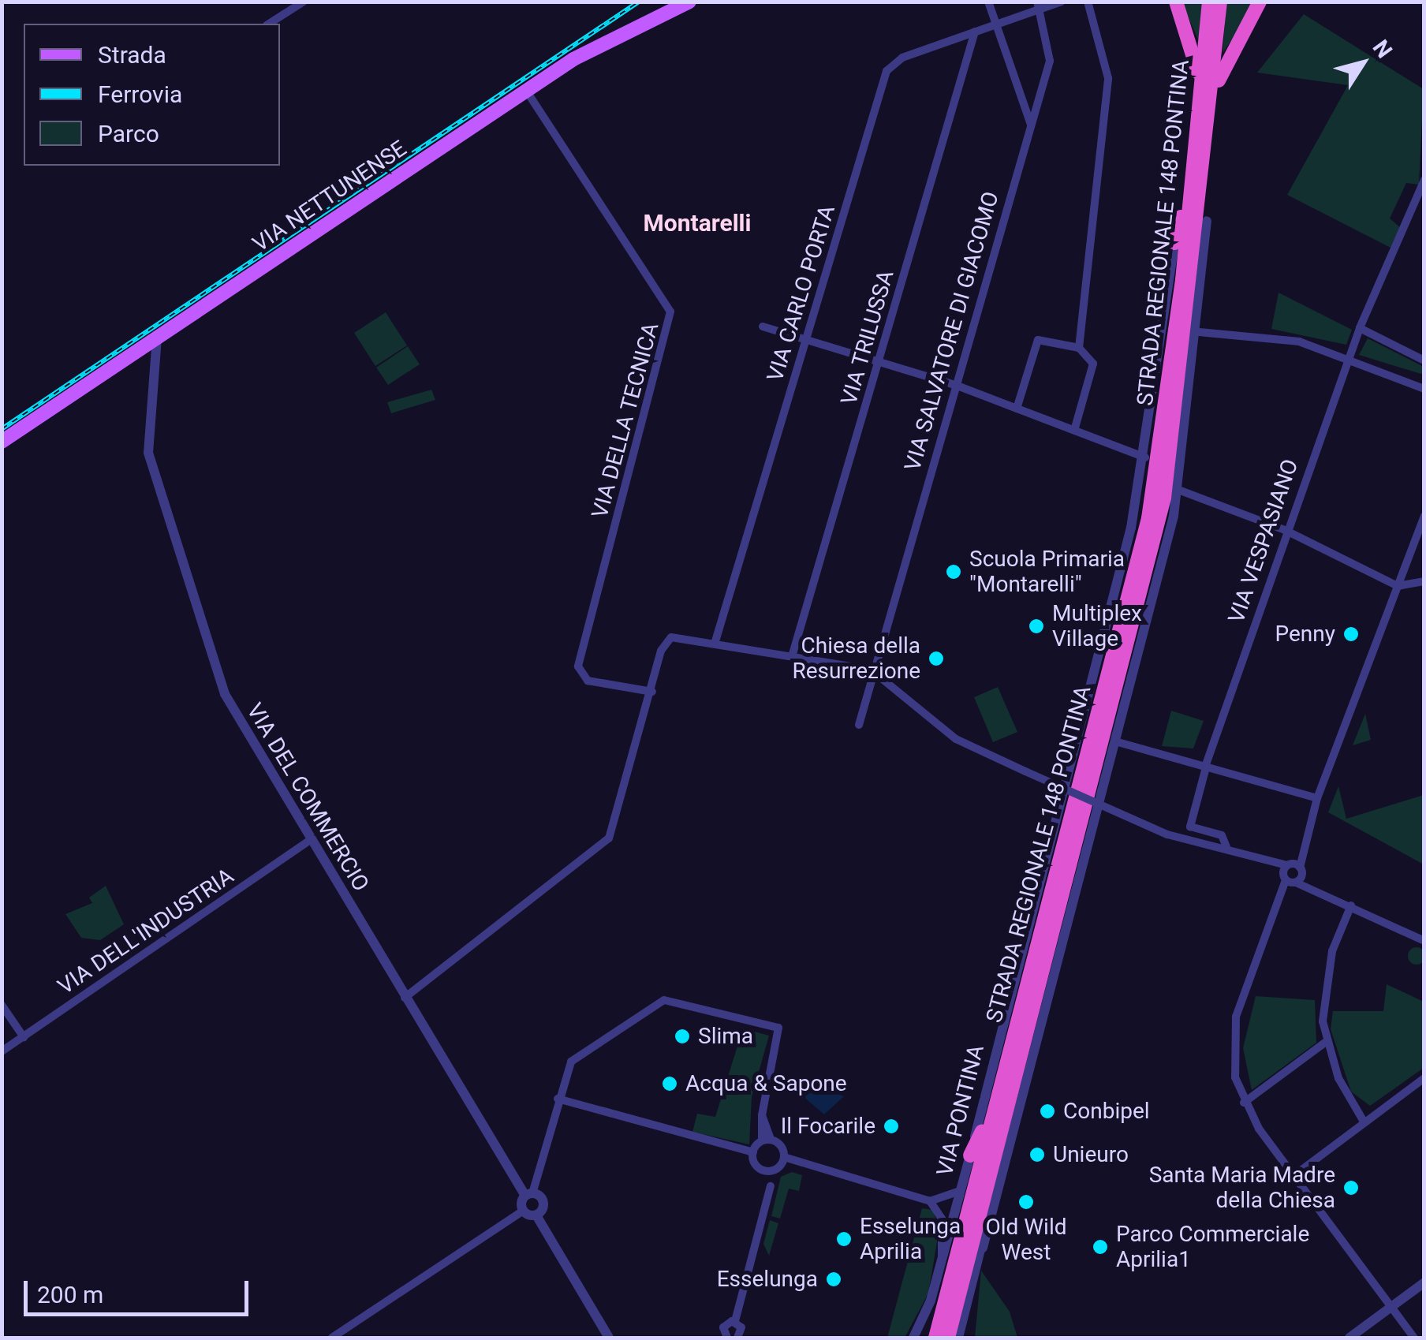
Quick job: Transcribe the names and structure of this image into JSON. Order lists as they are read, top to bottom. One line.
{"streets":{"highway":["STRADA REGIONALE 148 PONTINA"],"main road":["VIA NETTUNENSE"],"street":["VIA CARLO PORTA","VIA SALVATORE DI GIACOMO","VIA TRILUSSA","VIA DELLA TECNICA","VIA VESPASIANO","VIA DEL COMMERCIO","VIA DELL'INDUSTRIA","VIA PONTINA"]},"crossings":[["VIA NETTUNENSE","VIA DELLA TECNICA"],["VIA NETTUNENSE","VIA DEL COMMERCIO"],["VIA CARLO PORTA","VIA SALVATORE DI GIACOMO"],["VIA CARLO PORTA","VIA TRILUSSA"],["VIA DEL COMMERCIO","VIA DELL'INDUSTRIA"]],"districts":["Montarelli"],"places":["Scuola Primaria \"Montarelli\"","Multiplex Village","Penny","Chiesa della Resurrezione","Slima","Acqua & Sapone","Conbipel","Il Focarile","Unieuro","Santa Maria Madre della Chiesa","Old Wild West","Esselunga Aprilia","Parco Commerciale Aprilia1","Esselunga"],"legend":["Strada","Ferrovia","Parco"],"scale_bar":"200 m","north":"top right"}
